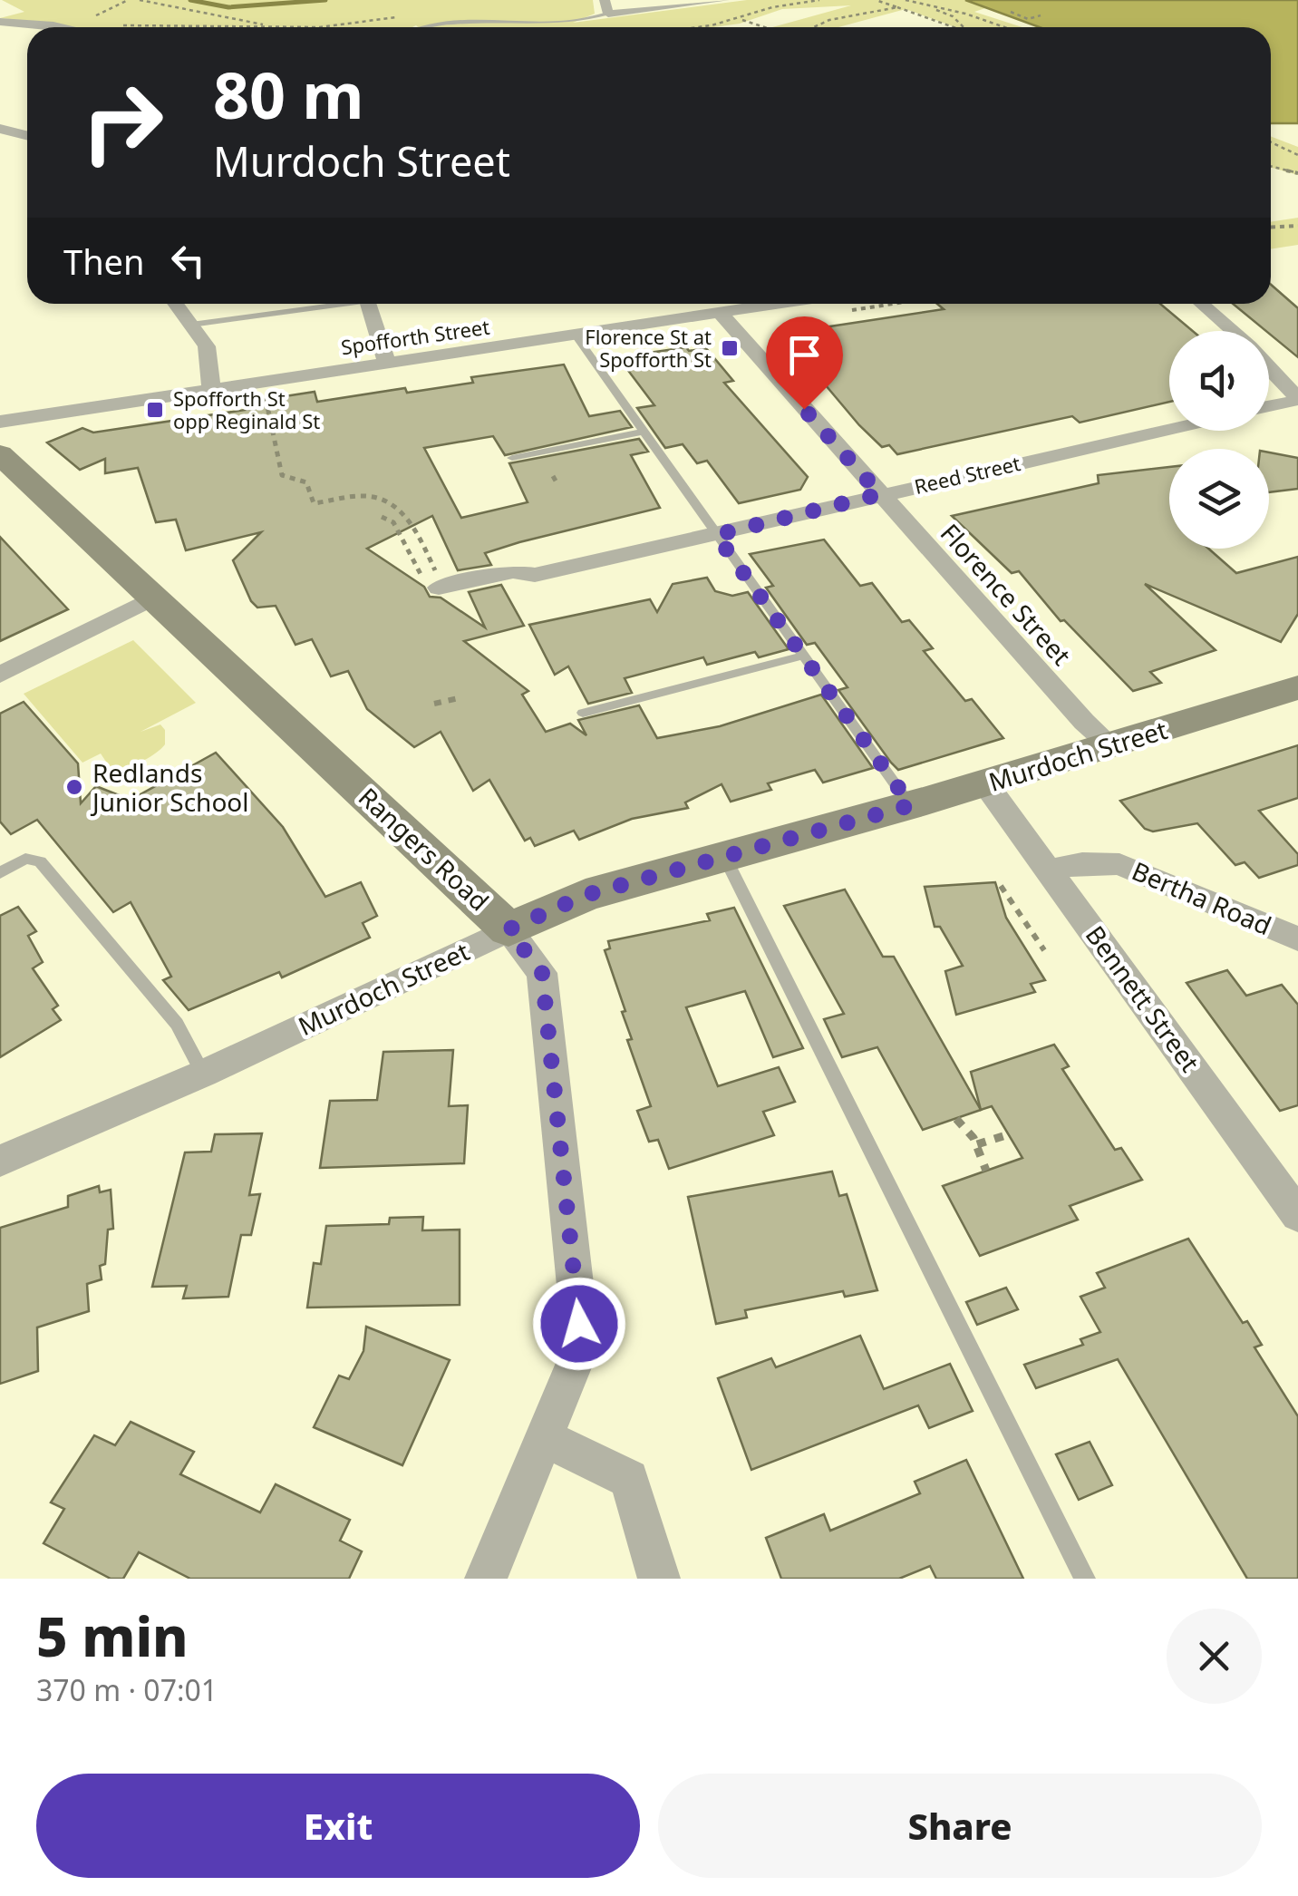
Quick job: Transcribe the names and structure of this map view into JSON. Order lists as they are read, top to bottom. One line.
{"streets":{"main road":["Murdoch Street","Rangers Road"],"street":["Spofforth Street","Reed Street","Florence Street","Bertha Road","Bennett Street"]},"crossings":[["Spofforth Street","Florence Street"],["Reed Street","Florence Street"],["Florence Street","Murdoch Street"],["Murdoch Street","Rangers Road"],["Murdoch Street","Bennett Street"],["Bertha Road","Bennett Street"]],"places":{"transit":["Florence St at Spofforth St","Spofforth St opp Reginald St"],"other":["Redlands Junior School"]},"page":{"turn":["80 m","Murdoch Street"],"then":"Then","heading":["5 min","370 m · 07:01"],"buttons":["Exit","Share"]}}
